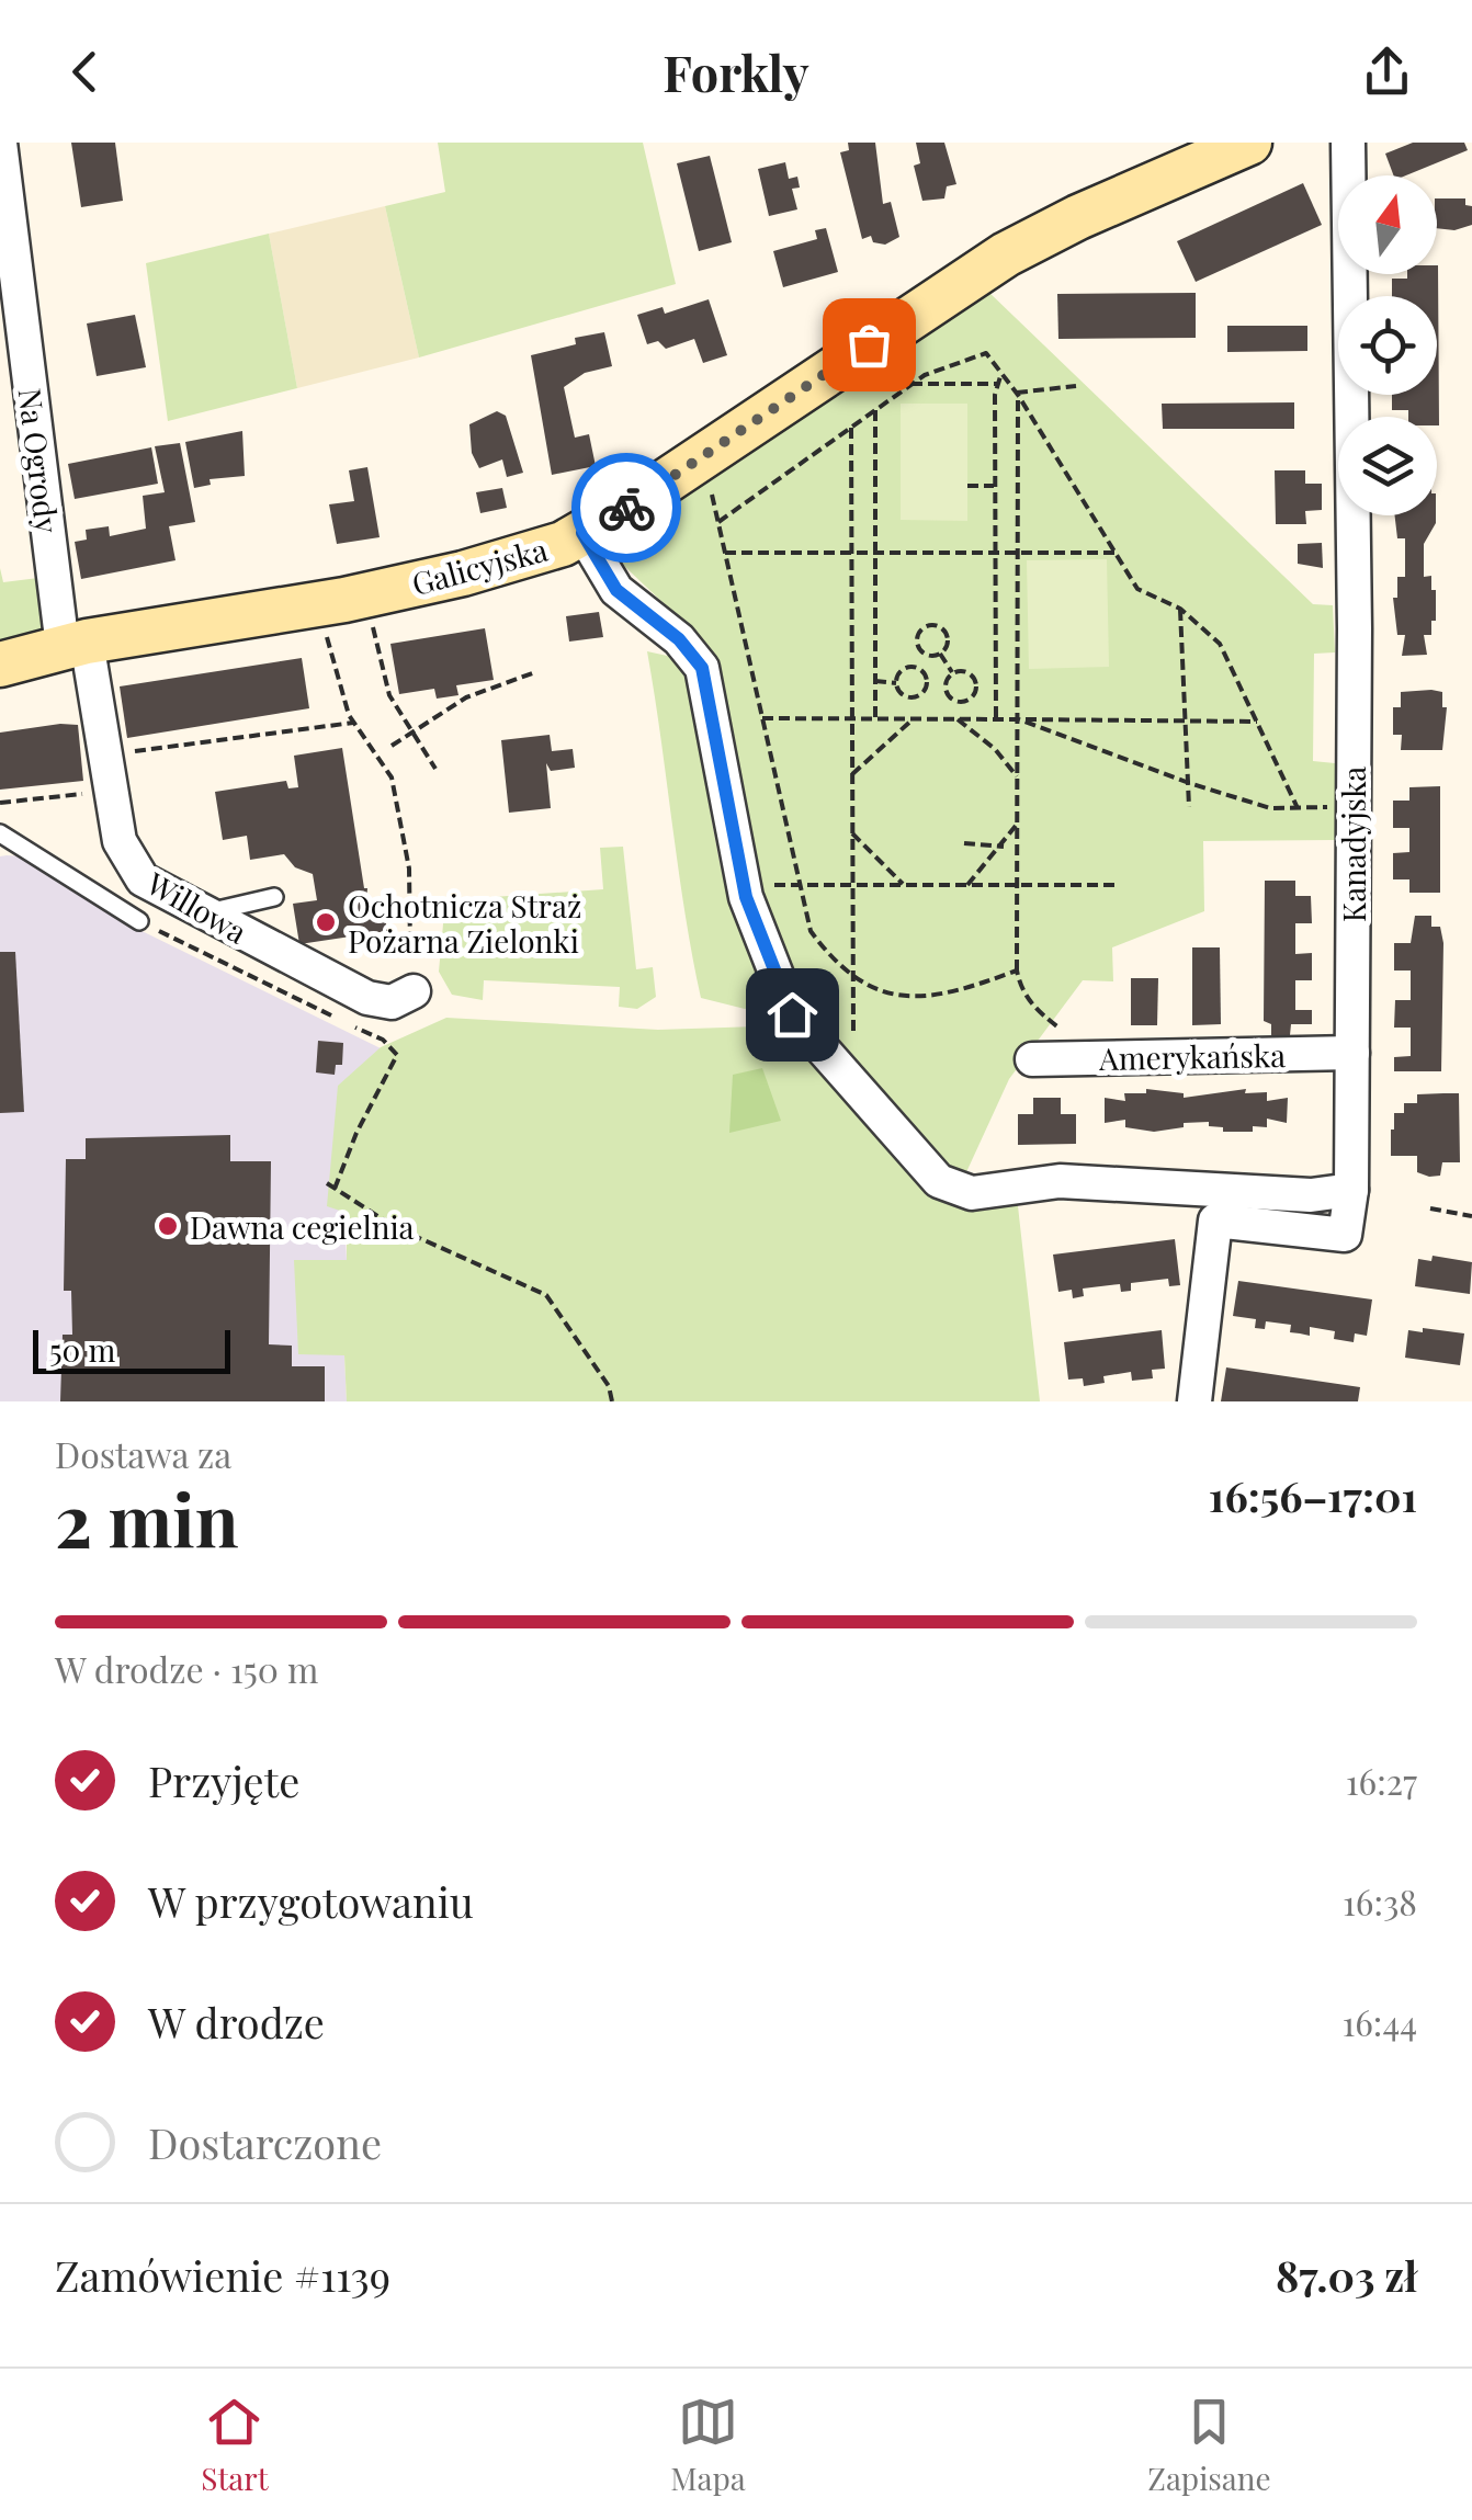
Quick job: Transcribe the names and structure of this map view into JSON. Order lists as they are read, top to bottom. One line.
{"streets":{"street":["Na Ogrody","Galicyjska","Kanadyjska","Willowa","Amerykańska"]},"crossings":[["Na Ogrody","Galicyjska"],["Na Ogrody","Willowa"],["Galicyjska","Willowa"],["Kanadyjska","Amerykańska"]],"places":["Ochotnicza Straż Pożarna Zielonki","Dawna cegielnia"],"scale_bar":"50 m","north":"top","page":{"header":"Forkly","scale":"50 m","heading":["2 min","Dostawa za","16:56–17:01"],"panel":["Zamówienie #1139","87.03 zł"],"bar":"W drodze · 150 m","list":[["Przyjęte","16:27"],["W przygotowaniu","16:38"],["W drodze","16:44"],"Dostarczone"],"tabs":["Start","Mapa","Zapisane"]}}
